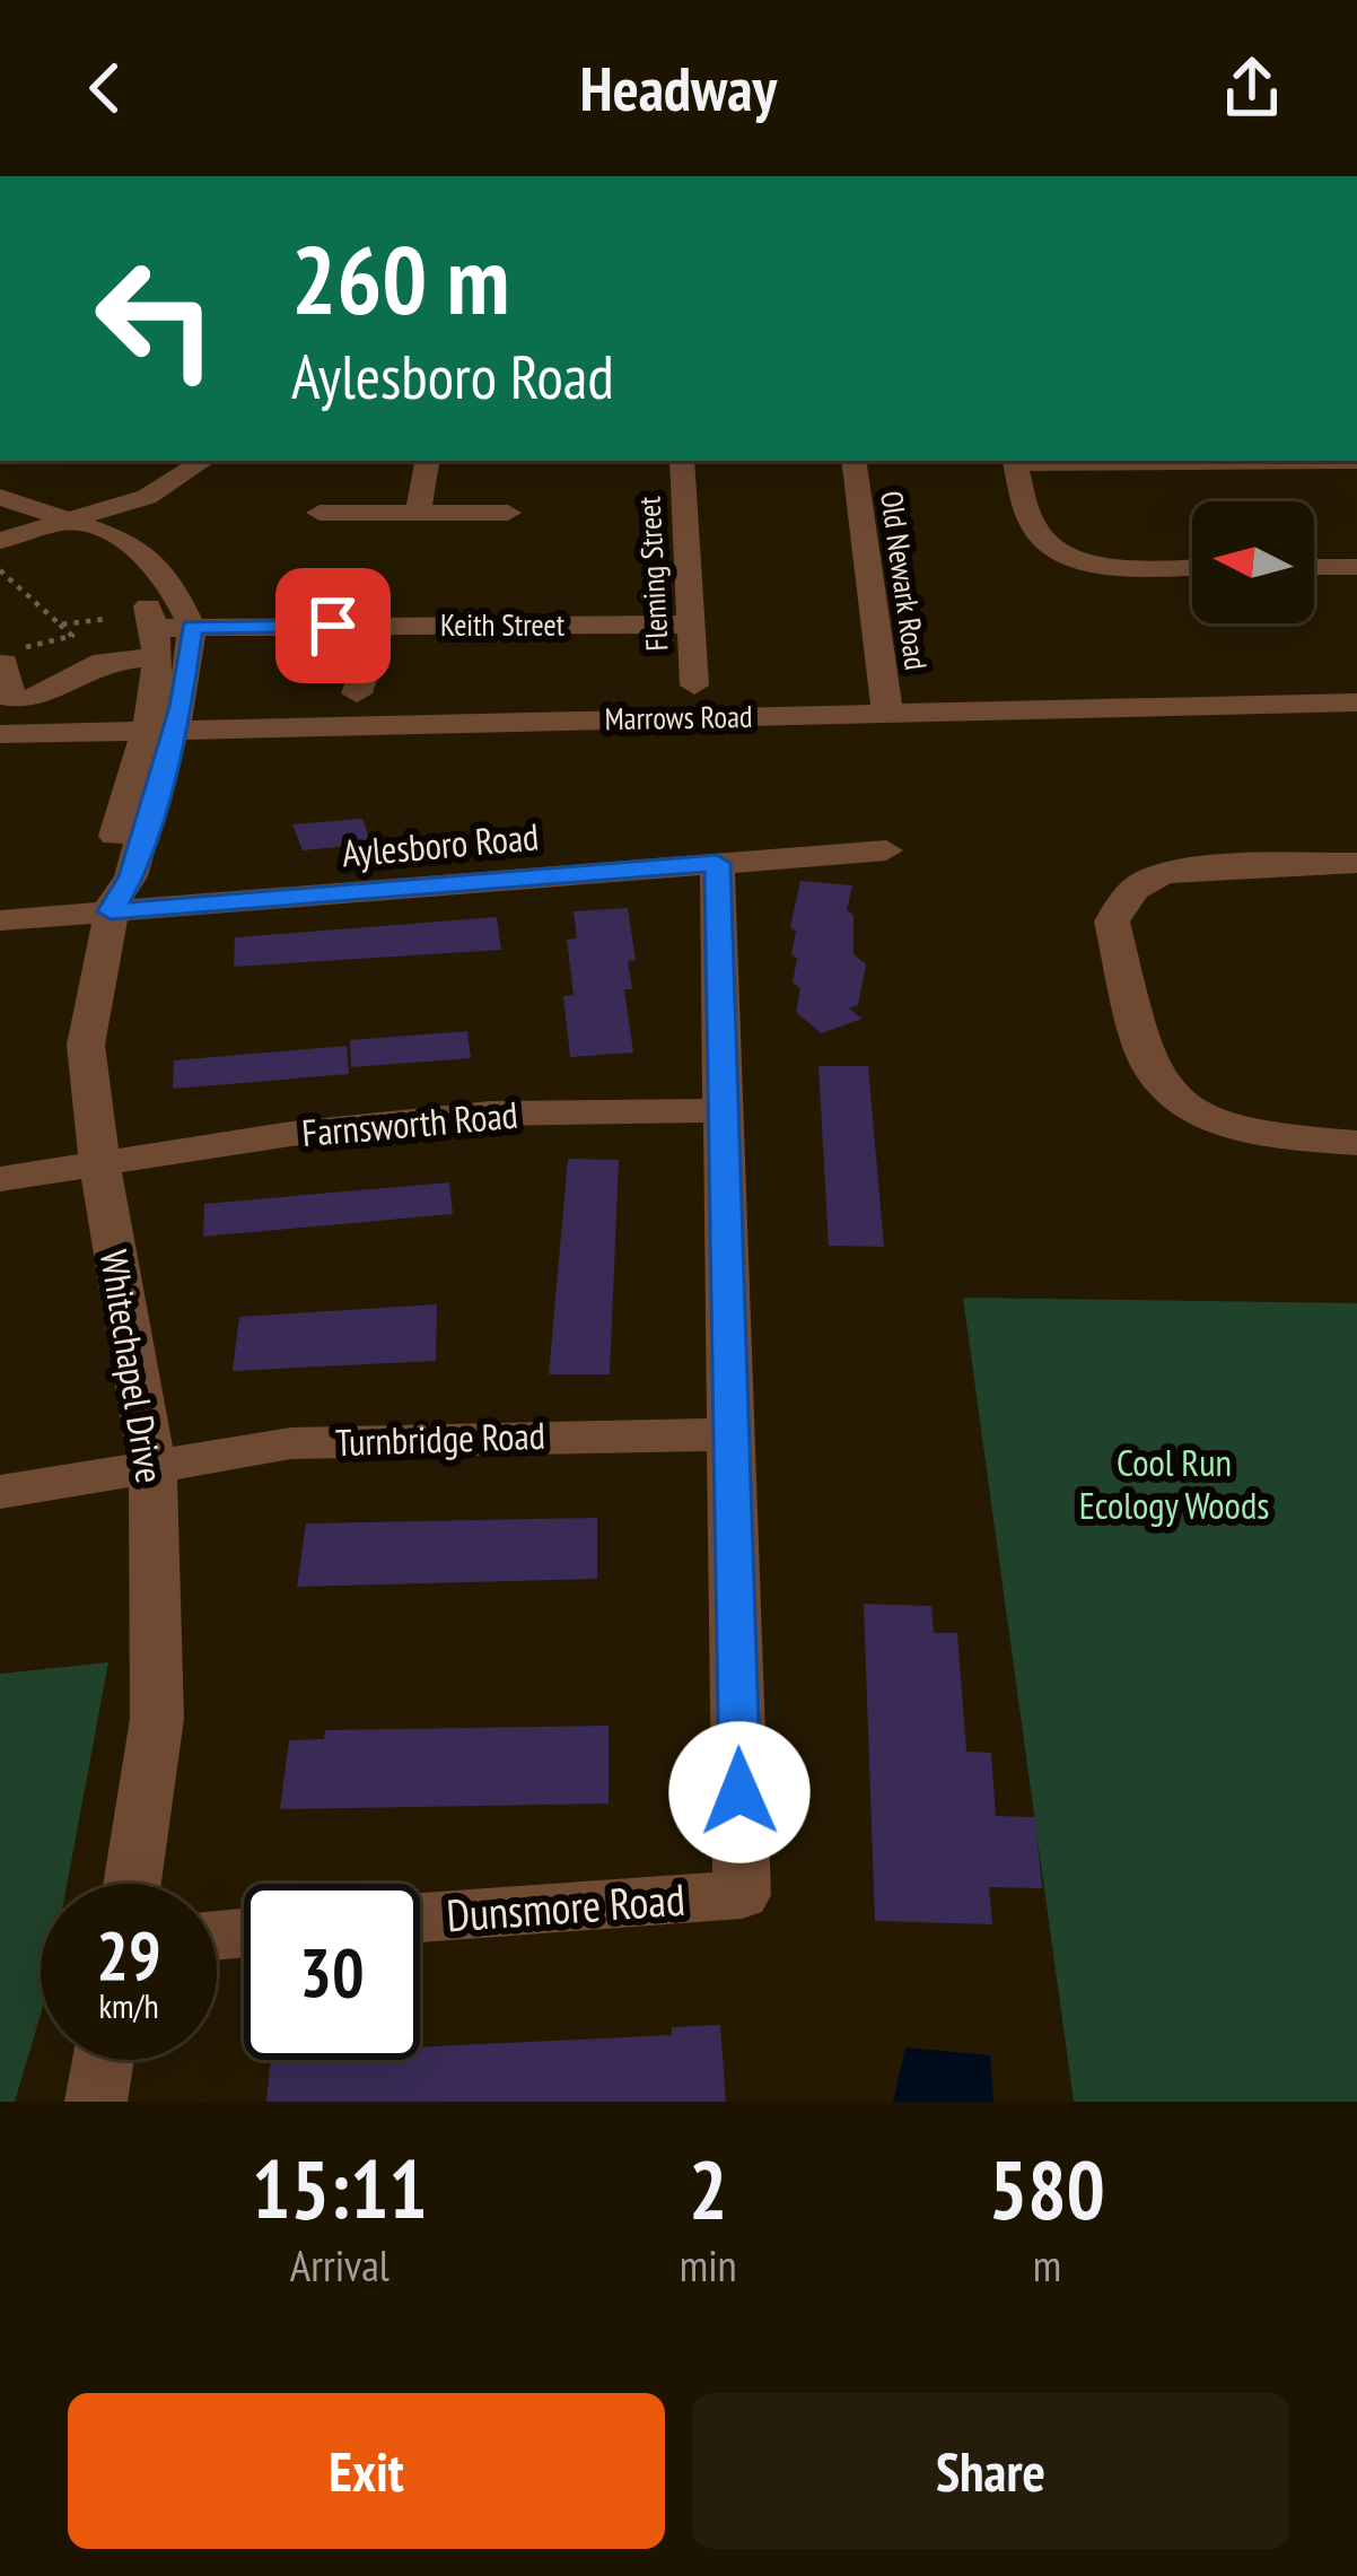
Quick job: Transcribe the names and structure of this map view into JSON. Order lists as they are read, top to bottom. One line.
{"streets":{"street":["Fleming Street","Old Newark Road","Keith Street","Marrows Road","Aylesboro Road","Farnsworth Road","Whitechapel Drive","Turnbridge Road","Dunsmore Road"]},"crossings":[["Fleming Street","Keith Street"],["Old Newark Road","Marrows Road"],["Marrows Road","Whitechapel Drive"],["Aylesboro Road","Whitechapel Drive"],["Farnsworth Road","Whitechapel Drive"],["Whitechapel Drive","Turnbridge Road"],["Turnbridge Road","Dunsmore Road"]],"parks":["Cool Run Ecology Woods"],"north":"left","page":{"header":"Headway","turn":["260 m","Aylesboro Road"],"speed":"29 km/h","limit":"30","eta":["15:11","Arrival","2","min","580","m"],"buttons":["Exit","Share"]}}
